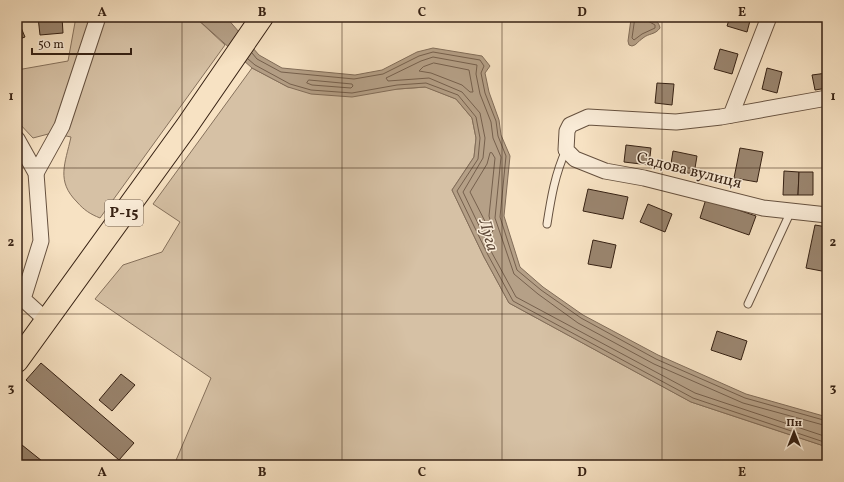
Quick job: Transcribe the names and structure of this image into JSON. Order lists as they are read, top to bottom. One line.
{"streets":{"main road":["Р-15"],"street":["Садова вулиця"]},"water":["Луга"],"scale_bar":"50 m","north":"top","grid":{"columns":["A","B","C","D","E"],"rows":["1","2","3"]}}
